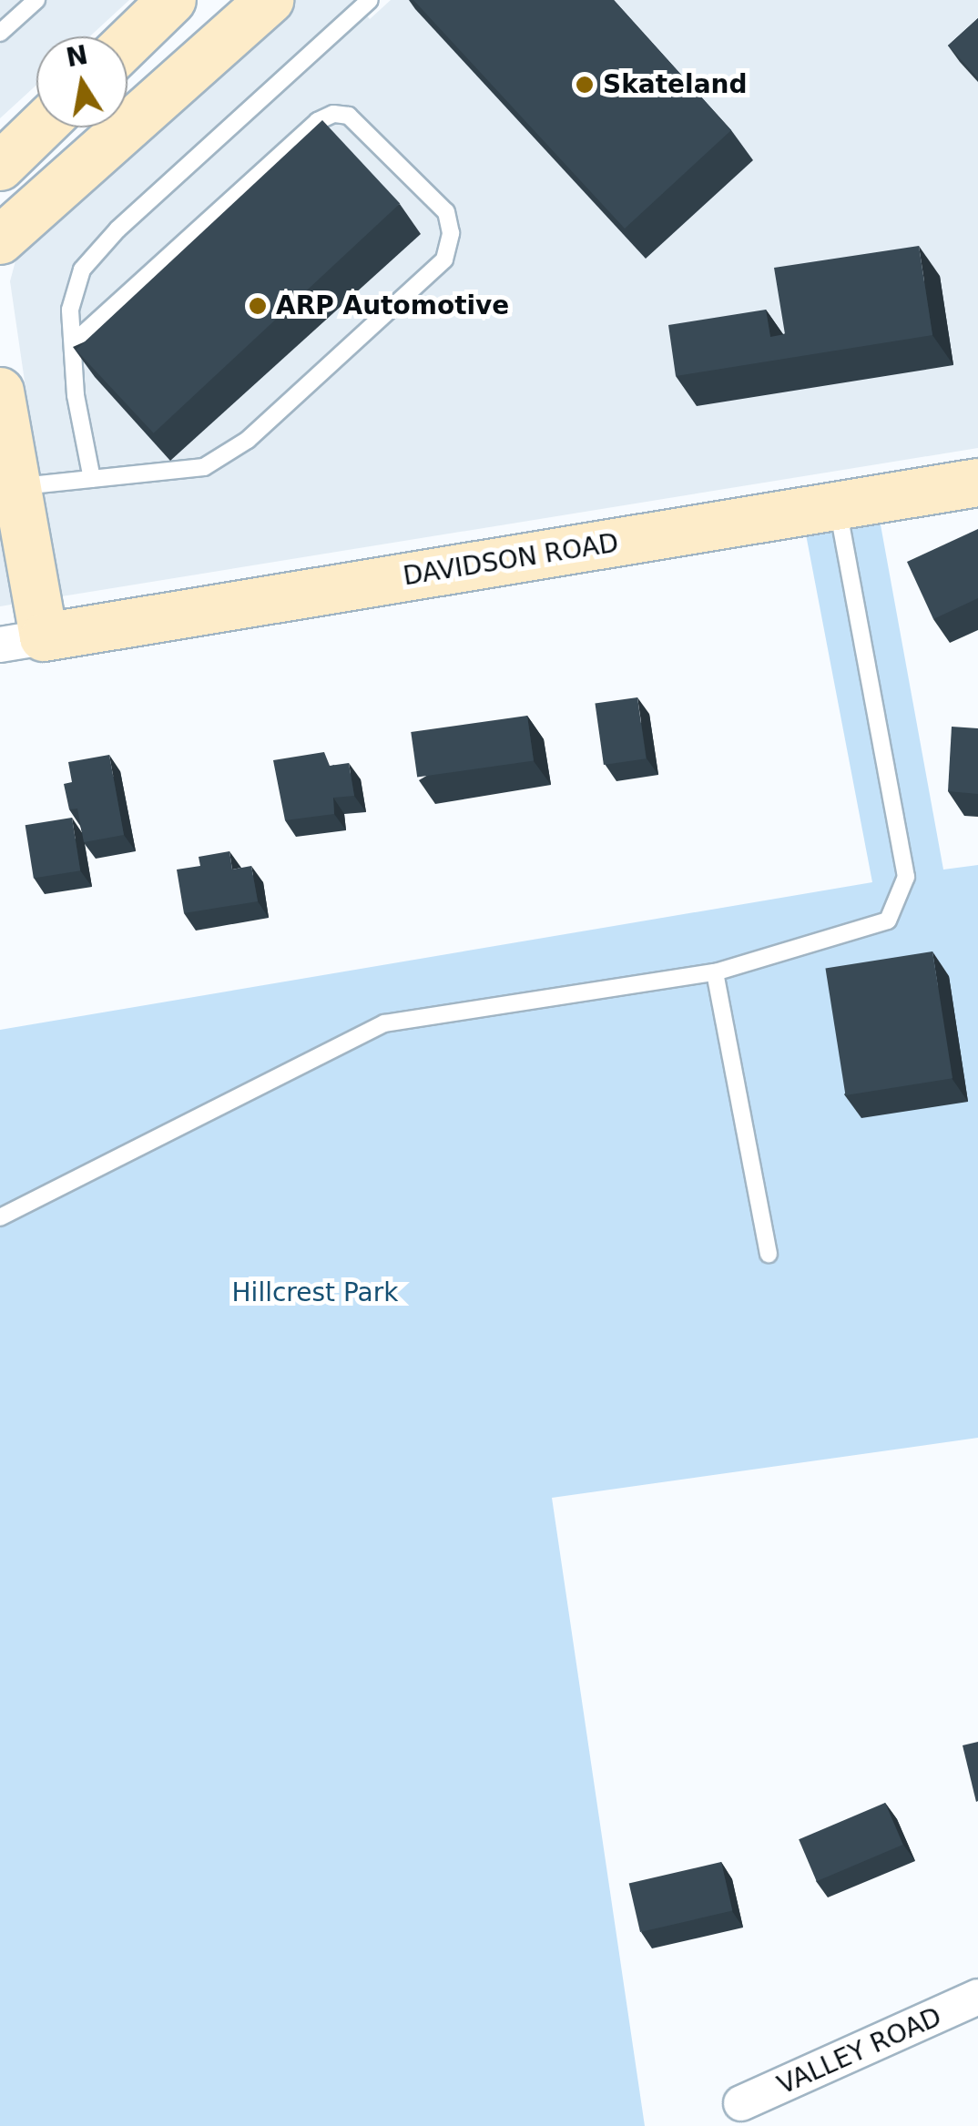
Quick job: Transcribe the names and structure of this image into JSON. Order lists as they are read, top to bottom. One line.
{"streets":{"street":["DAVIDSON ROAD","VALLEY ROAD"]},"parks":["Hillcrest Park"],"places":["Skateland","ARP Automotive"],"north":"top"}
